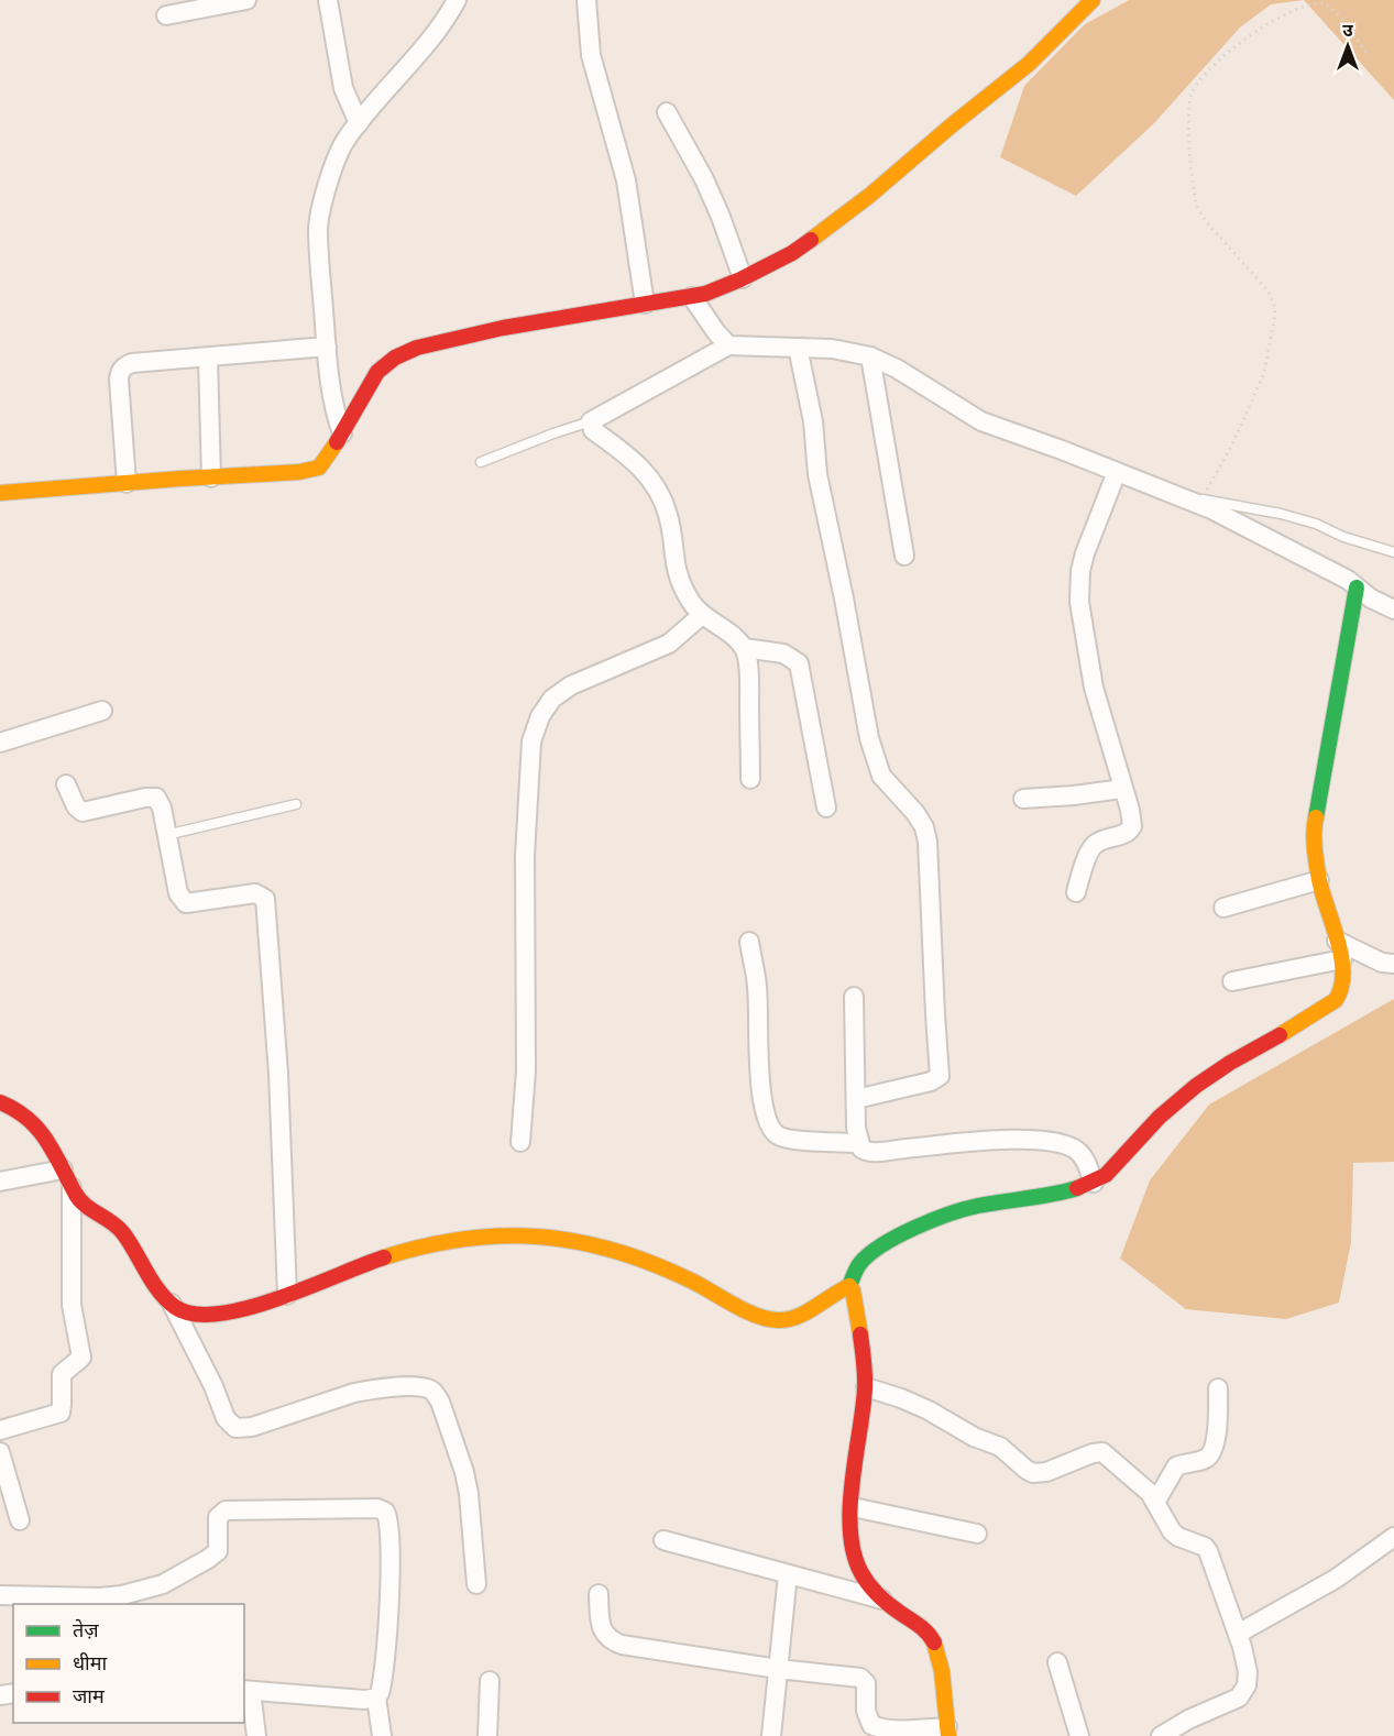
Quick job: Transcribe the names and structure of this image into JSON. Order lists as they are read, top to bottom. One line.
{"legend":["तेज़","धीमा","जाम"],"north":"top"}
